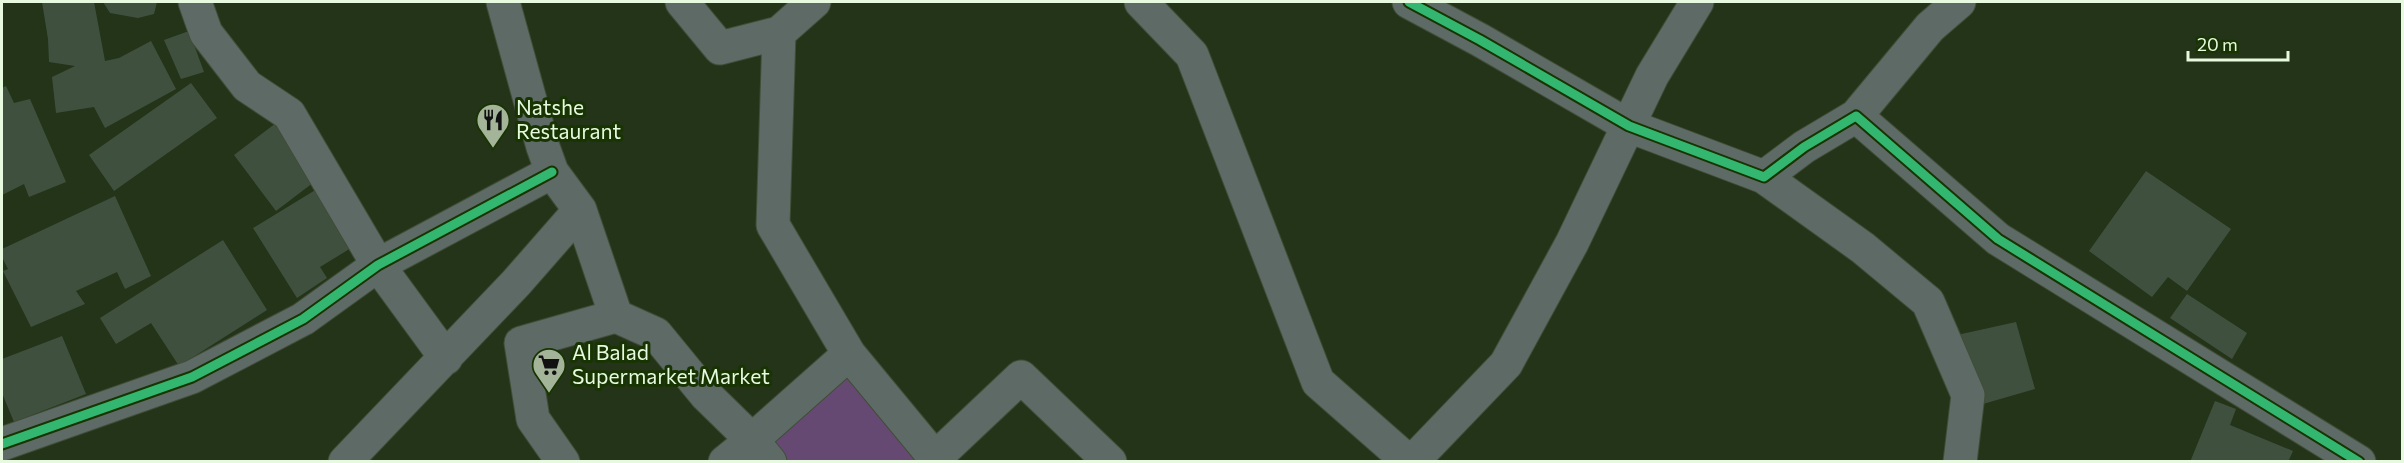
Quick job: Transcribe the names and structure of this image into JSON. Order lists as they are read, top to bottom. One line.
{"places":{"restaurant":["Natshe Restaurant"],"supermarket":["Al Balad Supermarket Market"]},"scale_bar":"20 m"}
